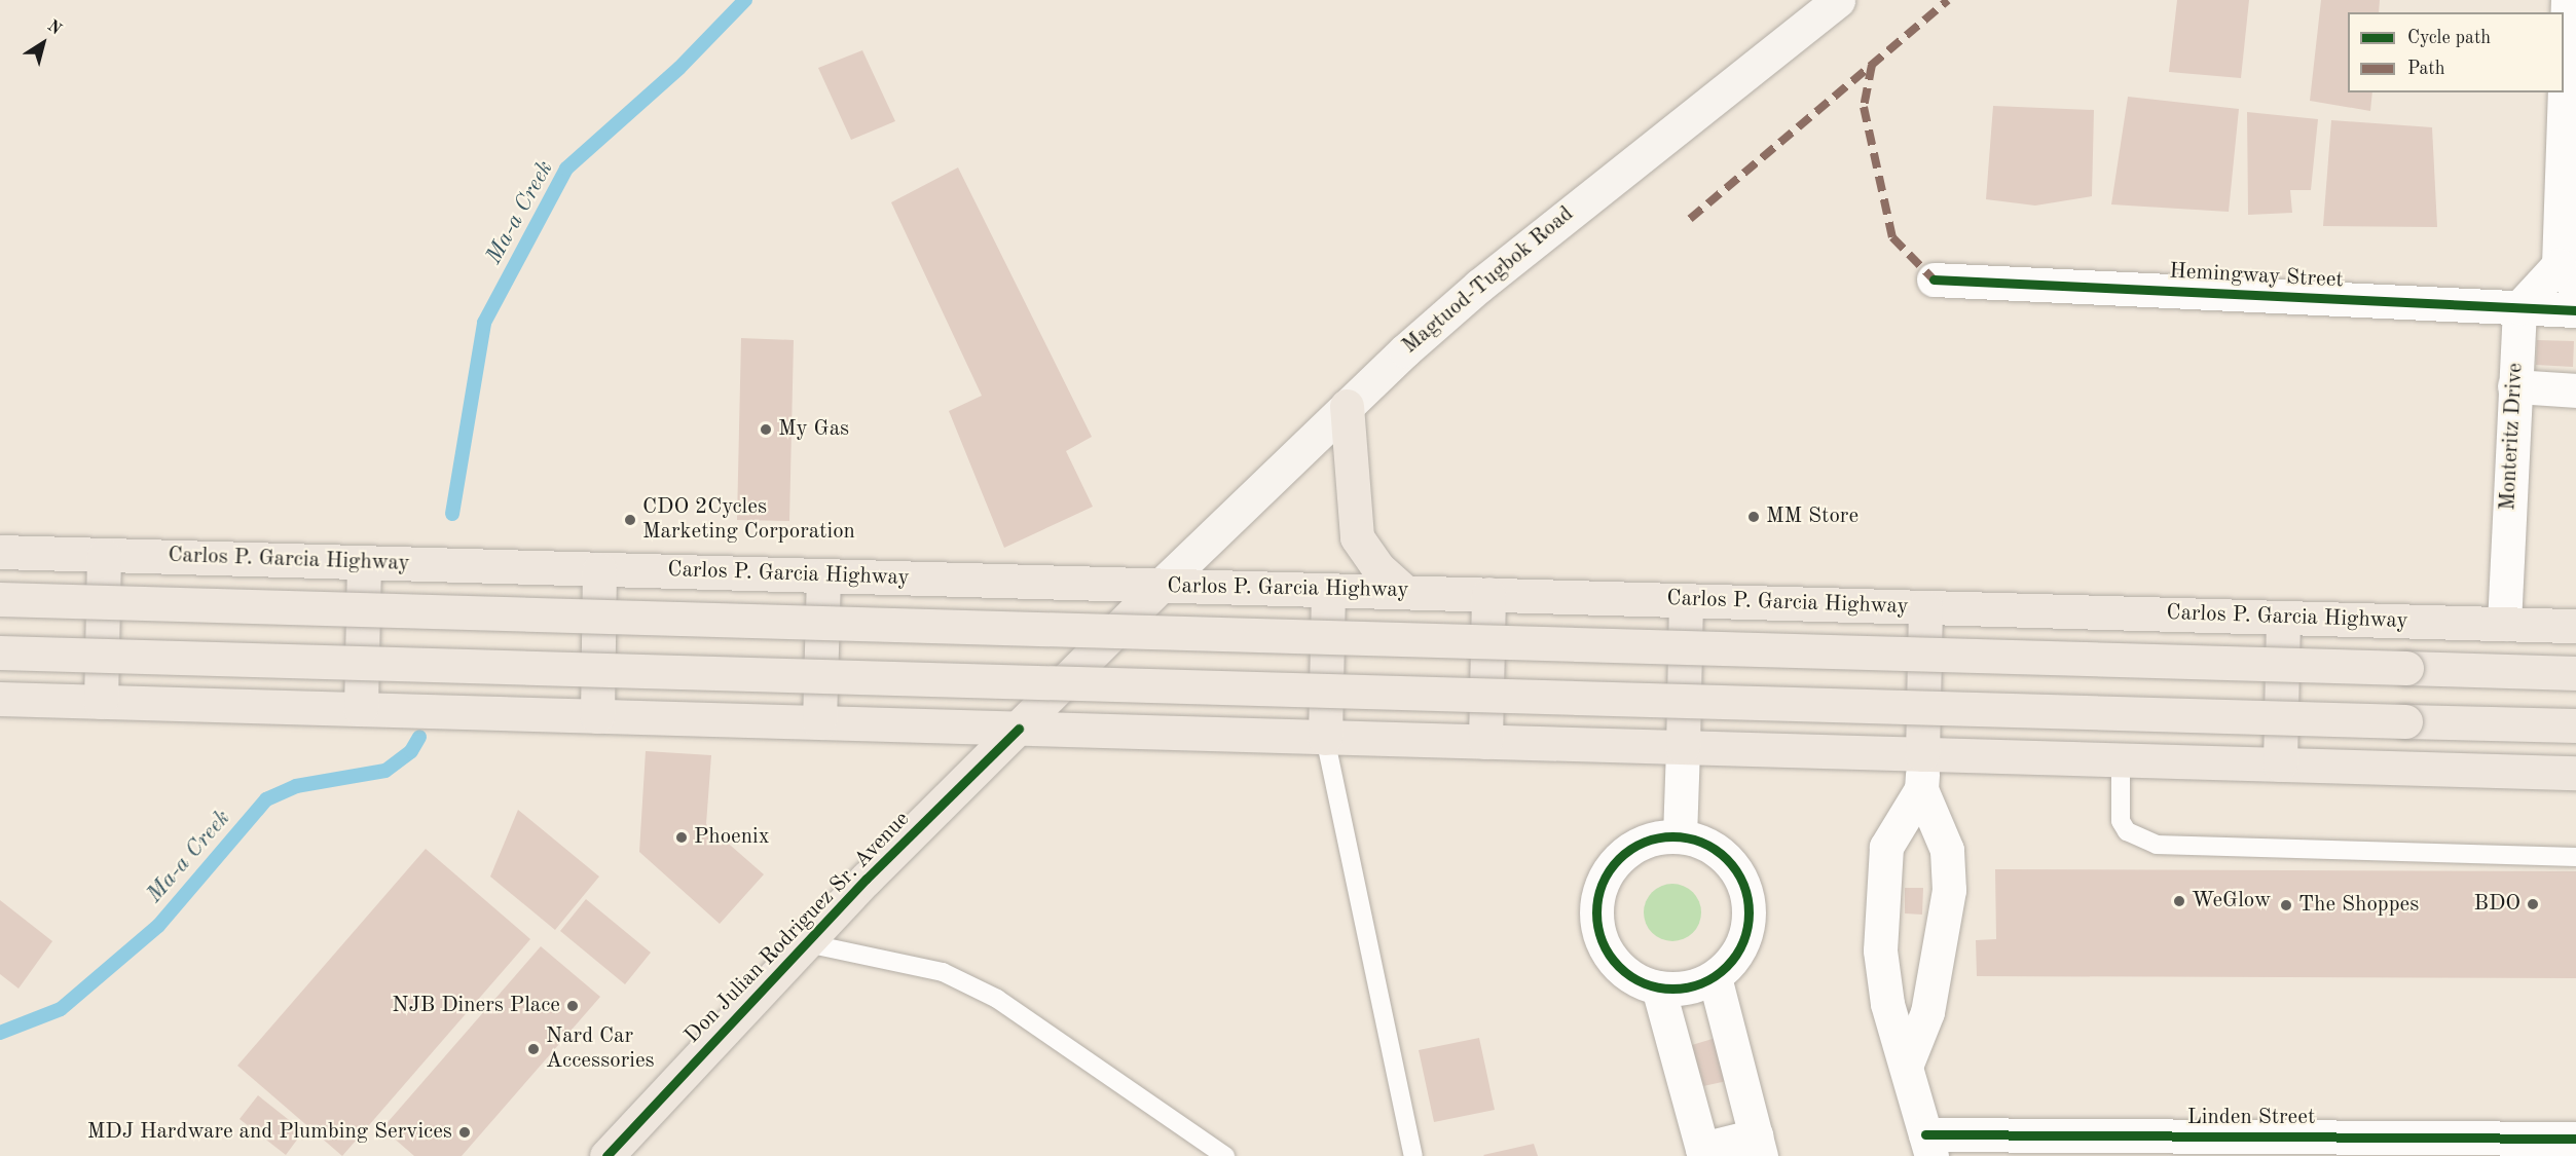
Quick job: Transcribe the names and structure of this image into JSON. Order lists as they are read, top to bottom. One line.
{"streets":{"main road":["Magtuod-Tugbok Road","Carlos P. Garcia Highway","Don Julian Rodriguez Sr. Avenue"],"street":["Hemingway Street","Monteritz Drive","Linden Street"]},"crossings":[["Hemingway Street","Monteritz Drive"],["Magtuod-Tugbok Road","Carlos P. Garcia Highway"],["Magtuod-Tugbok Road","Don Julian Rodriguez Sr. Avenue"],["Monteritz Drive","Carlos P. Garcia Highway"],["Carlos P. Garcia Highway","Don Julian Rodriguez Sr. Avenue"]],"water":["Ma-a Creek"],"places":["My Gas","MM Store","CDO 2Cycles Marketing Corporation","Phoenix","WeGlow","BDO","The Shoppes","NJB Diners Place","Nard Car Accessories","MDJ Hardware and Plumbing Services"],"legend":["Cycle path","Path"],"north":"top right"}
